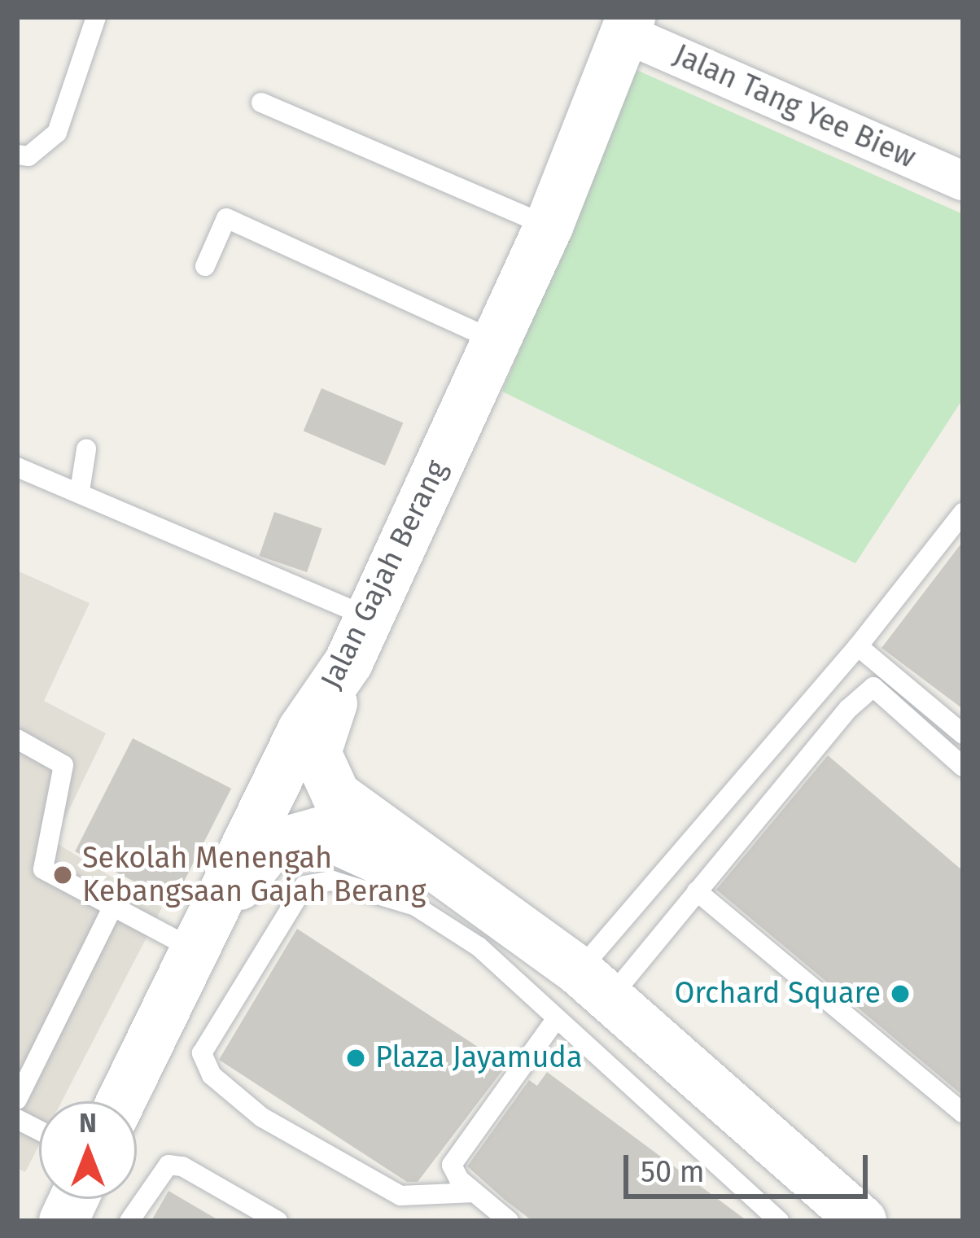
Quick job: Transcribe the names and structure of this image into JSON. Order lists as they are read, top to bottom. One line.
{"streets":{"street":["Jalan Tang Yee Biew","Jalan Gajah Berang"]},"crossings":[["Jalan Tang Yee Biew","Jalan Gajah Berang"]],"places":["Sekolah Menengah Kebangsaan Gajah Berang","Orchard Square","Plaza Jayamuda"],"scale_bar":"50 m","north":"top"}
